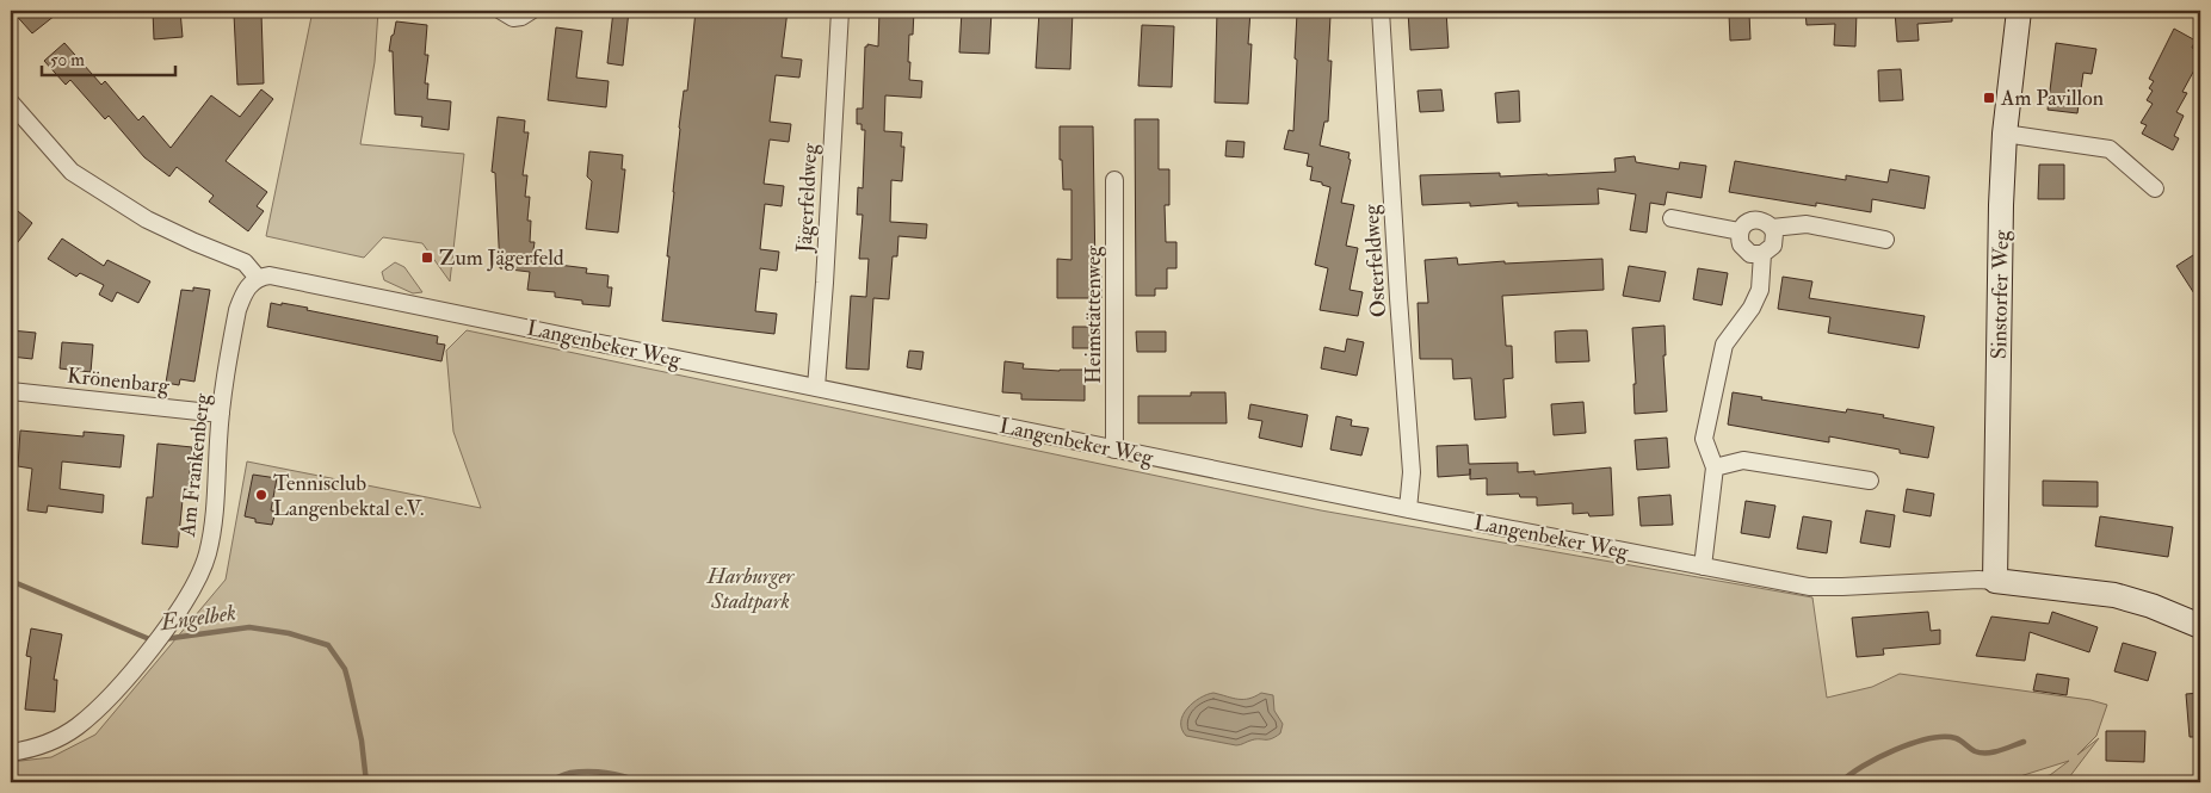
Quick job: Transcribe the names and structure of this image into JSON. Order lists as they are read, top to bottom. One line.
{"streets":{"street":["Jägerfeldweg","Osterfeldweg","Sinstorfer Weg","Heimstättenweg","Langenbeker Weg","Krönenbarg","Am Frankenberg"]},"crossings":[["Jägerfeldweg","Langenbeker Weg"],["Osterfeldweg","Langenbeker Weg"],["Sinstorfer Weg","Langenbeker Weg"],["Heimstättenweg","Langenbeker Weg"],["Langenbeker Weg","Am Frankenberg"],["Krönenbarg","Am Frankenberg"]],"water":["Engelbek"],"parks":["Harburger Stadtpark"],"places":{"transit":["Am Pavillon","Zum Jägerfeld"],"other":["Tennisclub Langenbektal e.V."]},"scale_bar":"50 m"}
